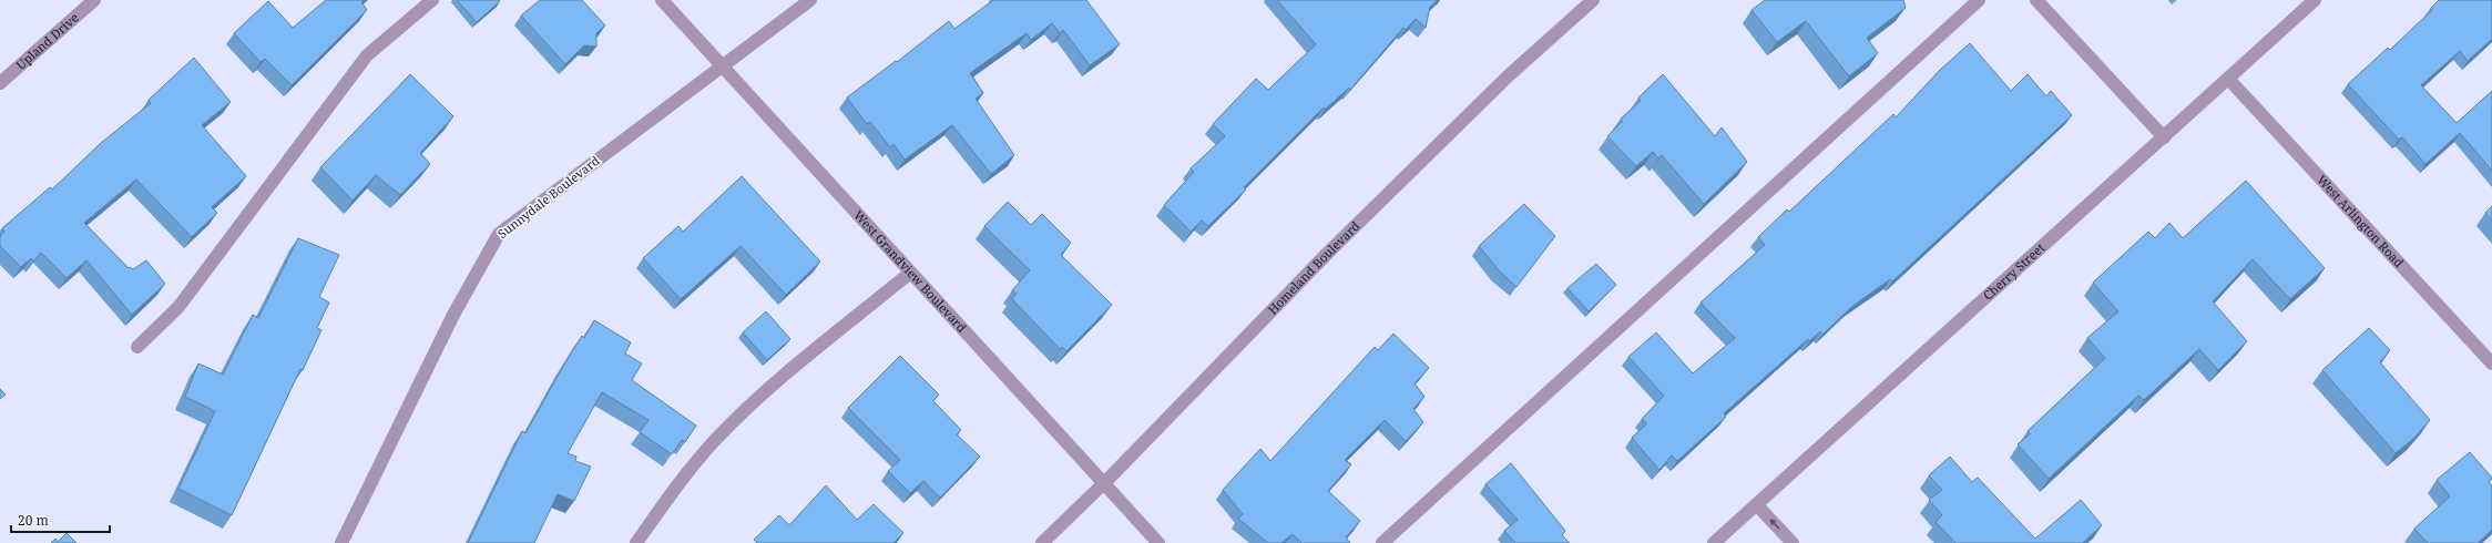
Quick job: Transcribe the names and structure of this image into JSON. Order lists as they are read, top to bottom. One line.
{"streets":{"street":["Upland Drive","Sunnydale Boulevard","West Arlington Road","Homeland Boulevard","West Grandview Boulevard","Cherry Street"]},"crossings":[["Sunnydale Boulevard","West Grandview Boulevard"],["West Arlington Road","Cherry Street"],["Homeland Boulevard","West Grandview Boulevard"]],"scale_bar":"20 m"}
